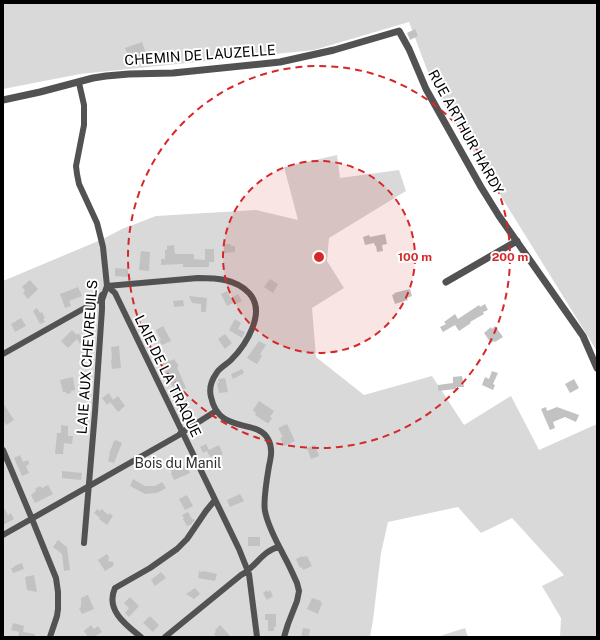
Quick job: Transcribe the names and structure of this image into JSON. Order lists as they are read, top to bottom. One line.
{"streets":{"street":["CHEMIN DE LAUZELLE","RUE ARTHUR HARDY","LAIE AUX CHEVREUILS","LAIE DE LA TRAQUE"]},"crossings":[["CHEMIN DE LAUZELLE","RUE ARTHUR HARDY"],["CHEMIN DE LAUZELLE","LAIE AUX CHEVREUILS"],["LAIE AUX CHEVREUILS","LAIE DE LA TRAQUE"]],"parks":["Bois du Manil"],"rings":["100 m","200 m"]}
